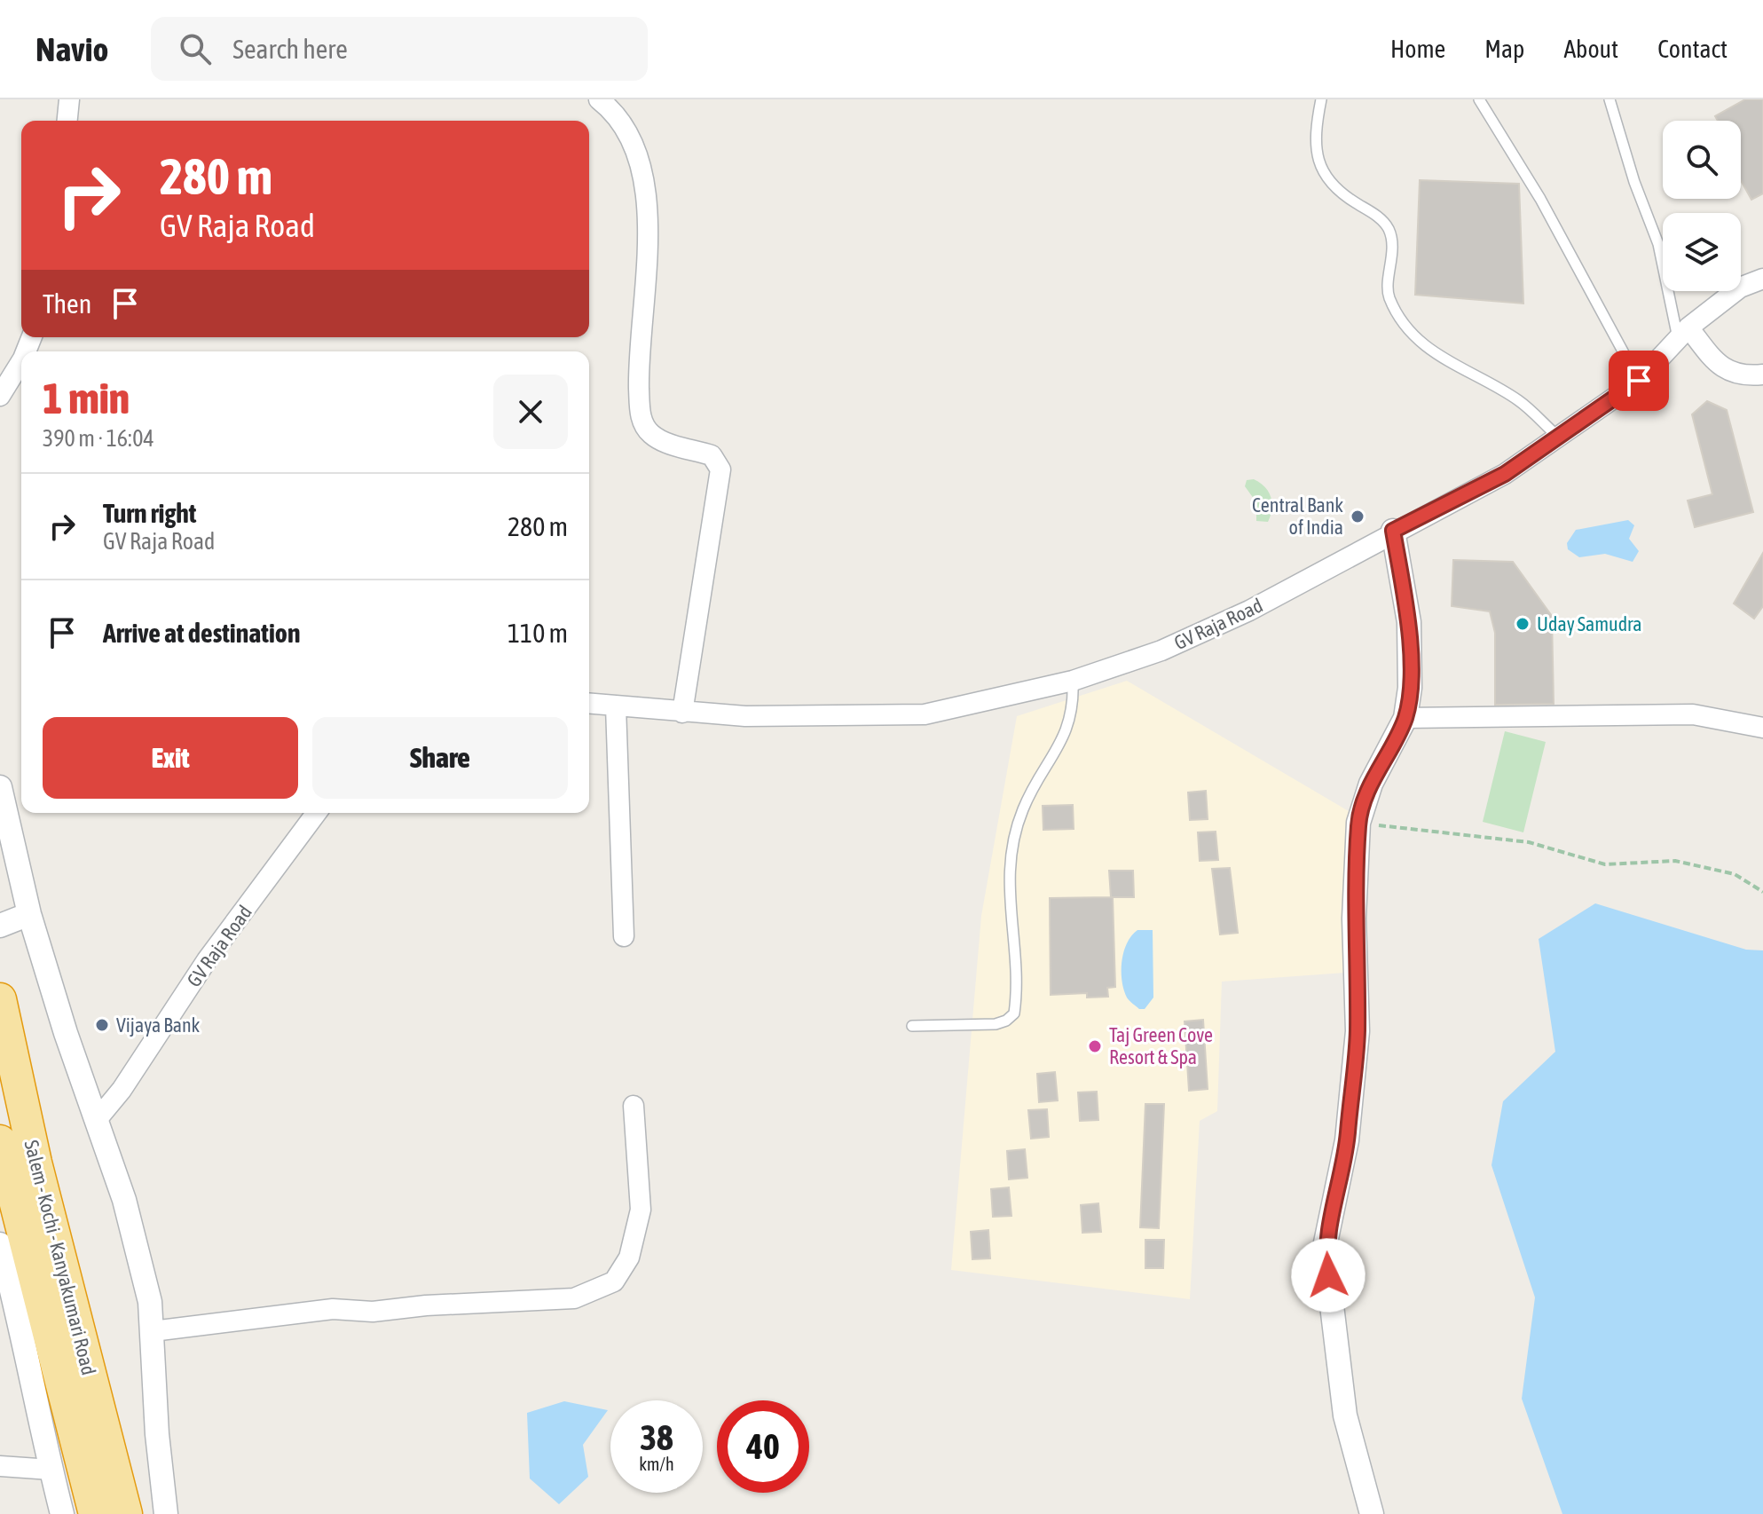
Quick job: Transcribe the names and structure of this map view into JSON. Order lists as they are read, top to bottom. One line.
{"streets":{"highway":["Salem - Kochi - Kanyakumari Road"],"street":["GV Raja Road"]},"places":["Central Bank of India","Uday Samudra","Vijaya Bank","Taj Green Cove Resort & Spa"],"page":{"header":"Navio","search":"Search here","nav":["Home","Map","About","Contact"],"turn":["280 m","GV Raja Road"],"then":"Then","heading":["1 min","390 m · 16:04"],"list":[{"name":"Turn right","note":"GV Raja Road","value":"280 m"},{"name":"Arrive at destination","value":"110 m"}],"buttons":["Exit","Share"],"speed":"38 km/h","limit":"40"}}
